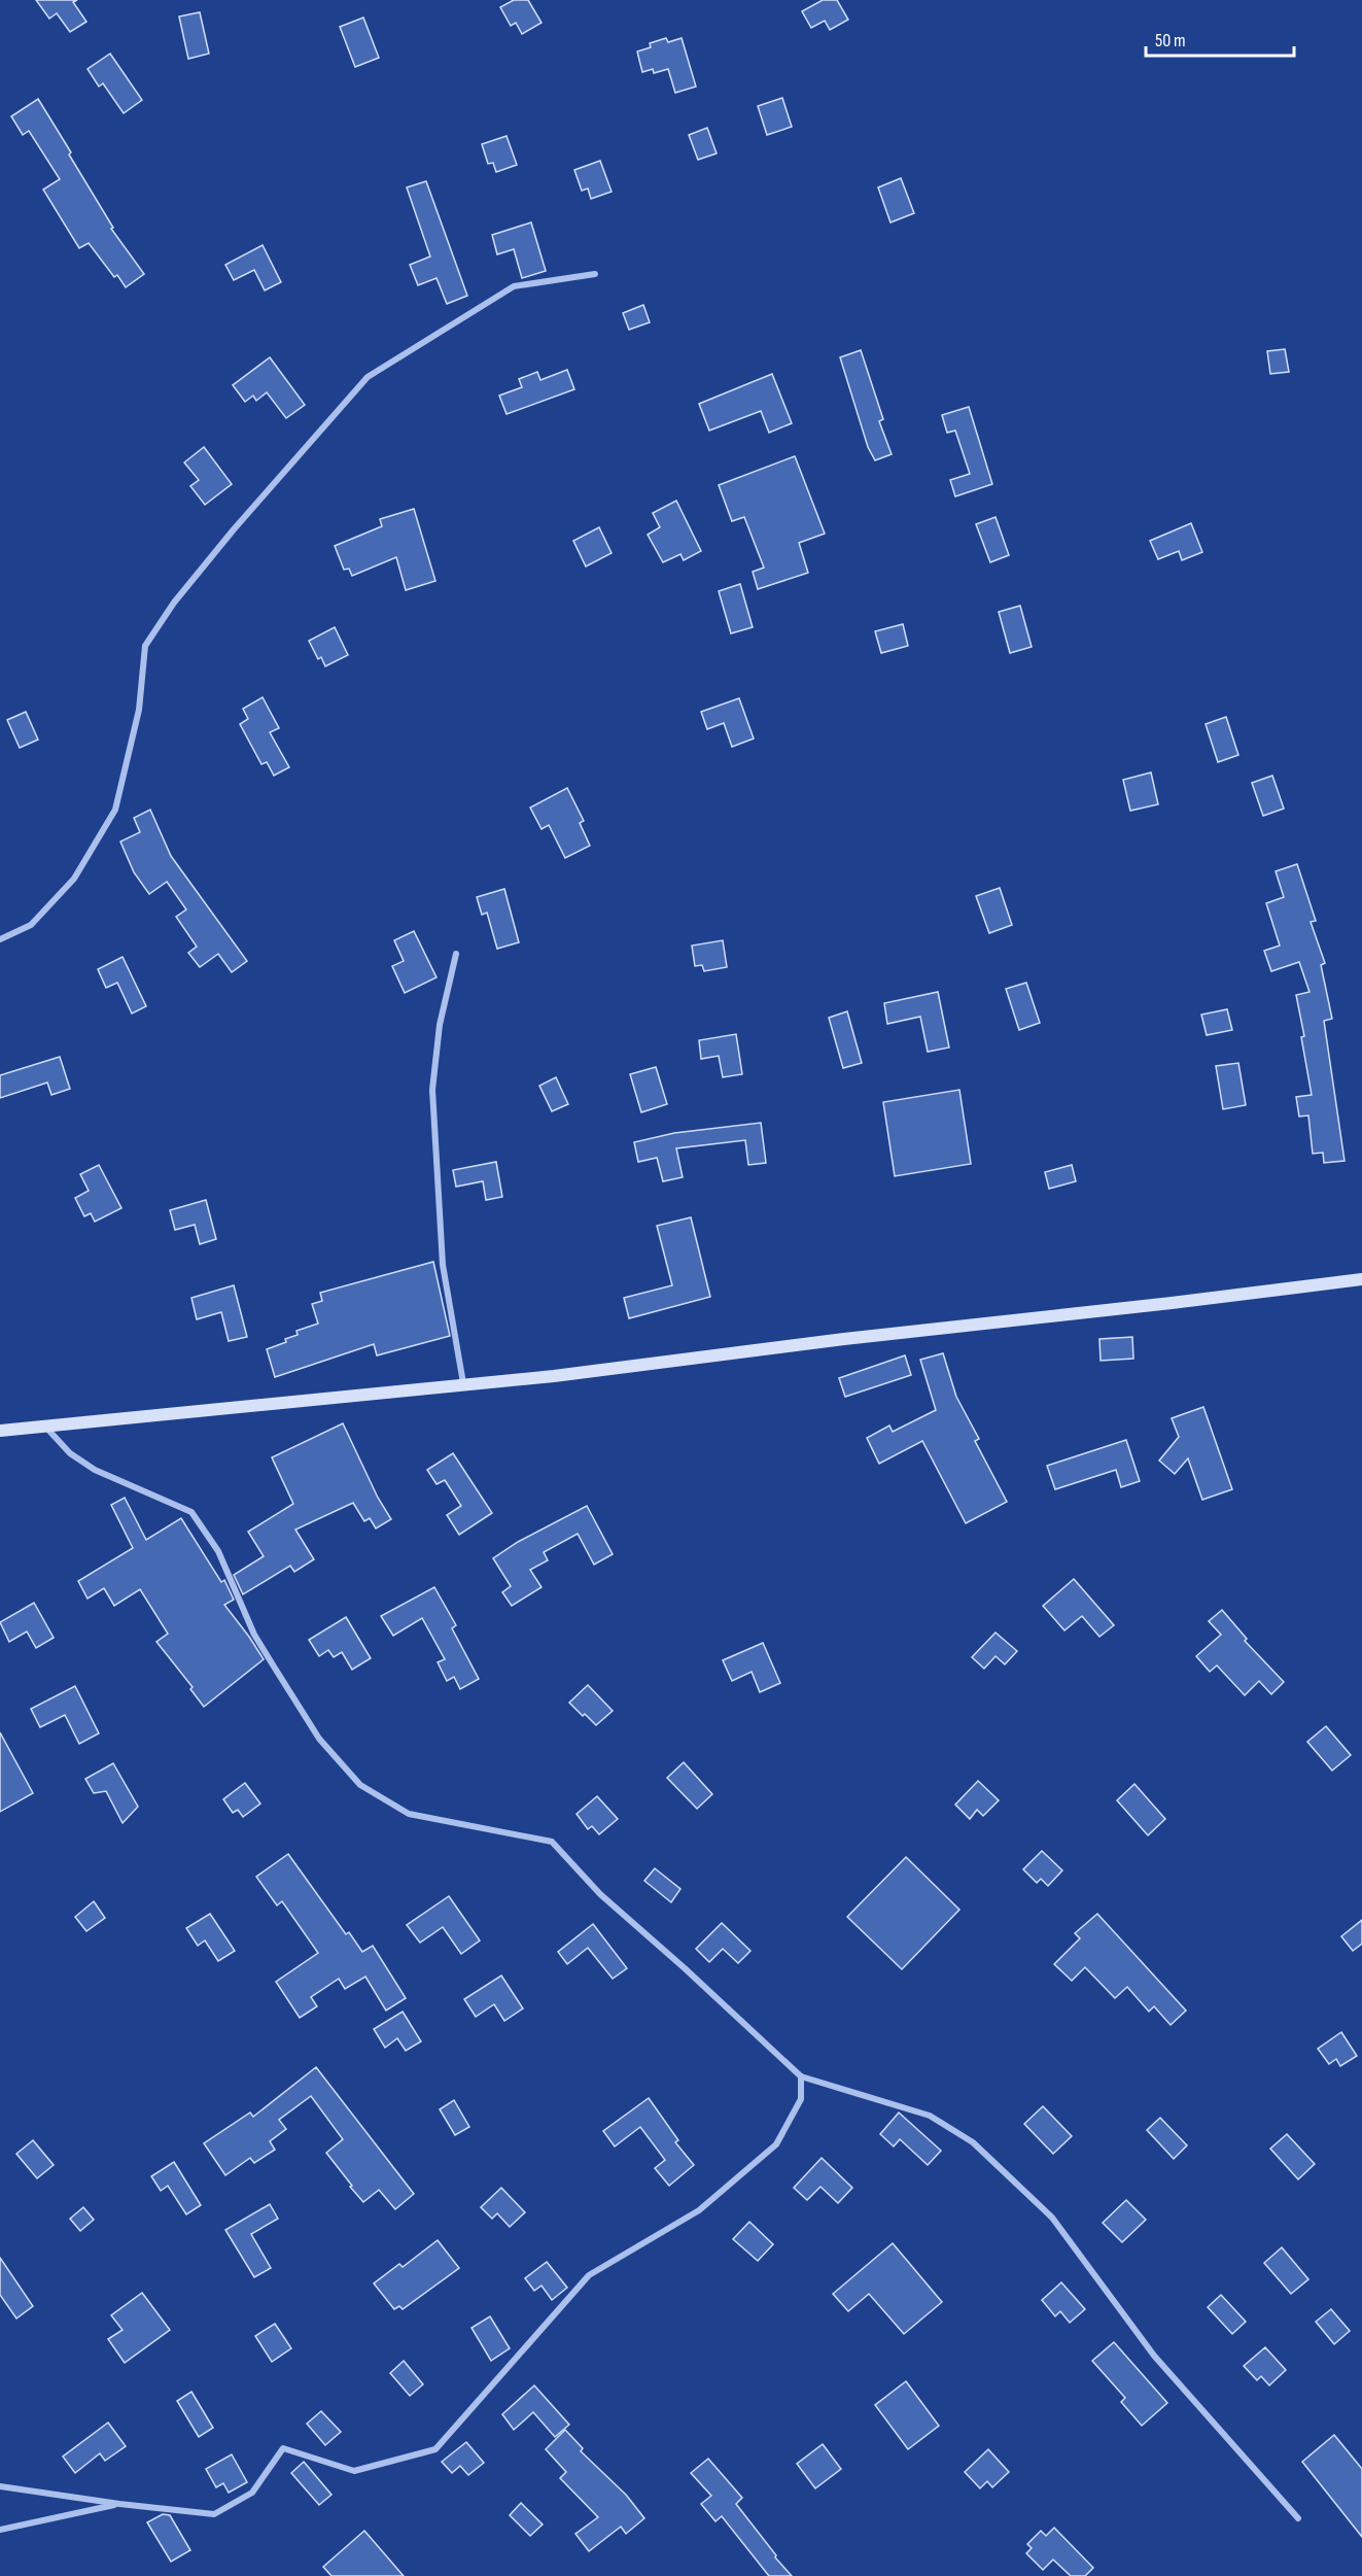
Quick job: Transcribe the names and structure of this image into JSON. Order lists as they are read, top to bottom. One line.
{"scale_bar":"50 m"}
